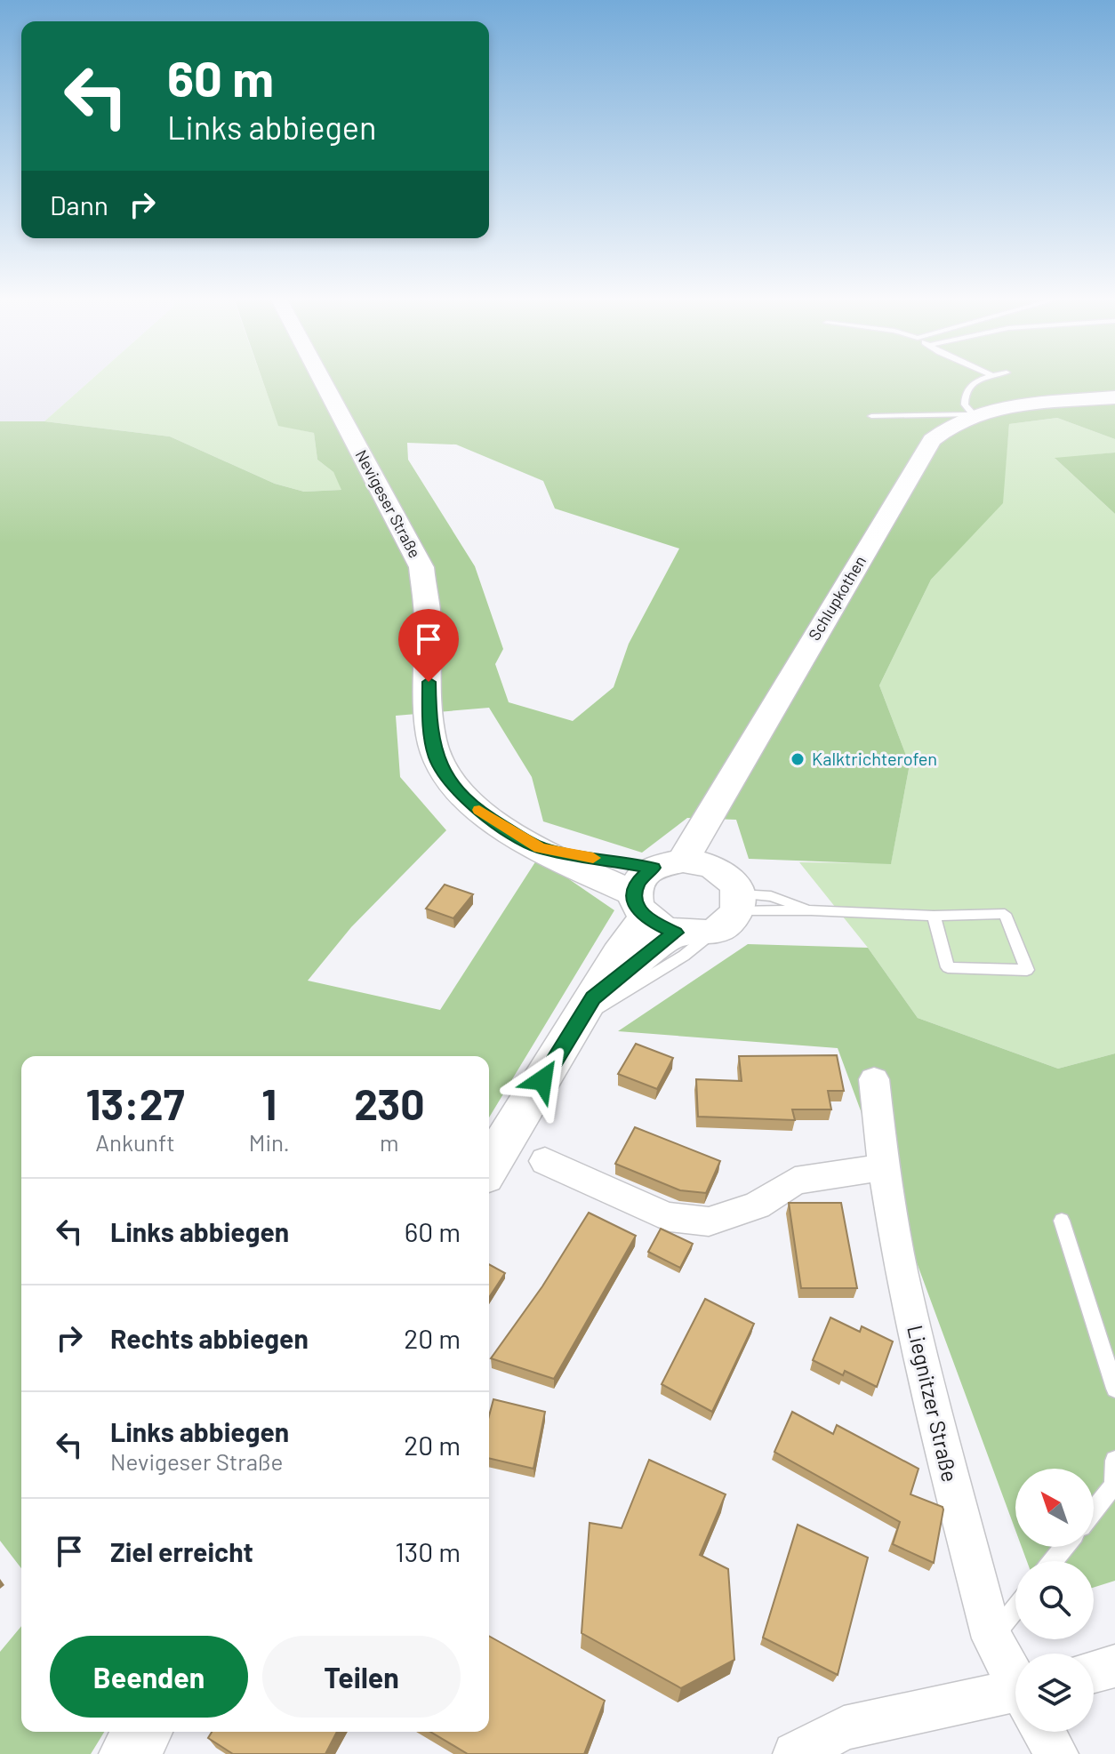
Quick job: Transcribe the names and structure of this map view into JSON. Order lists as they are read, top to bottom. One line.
{"streets":{"main road":["Nevigeser Straße","Schlupkothen"],"street":["Liegnitzer Straße"]},"crossings":[["Nevigeser Straße","Schlupkothen"]],"places":["Kalktrichterofen"],"north":"top left","page":{"turn":["60 m","Links abbiegen"],"then":"Dann","eta":["13:27","Ankunft","1","Min.","230","m"],"list":[{"name":"Links abbiegen","value":"60 m"},{"name":"Rechts abbiegen","value":"20 m"},{"name":"Links abbiegen","note":"Nevigeser Straße","value":"20 m"},{"name":"Ziel erreicht","value":"130 m"}],"buttons":["Beenden","Teilen"]}}
